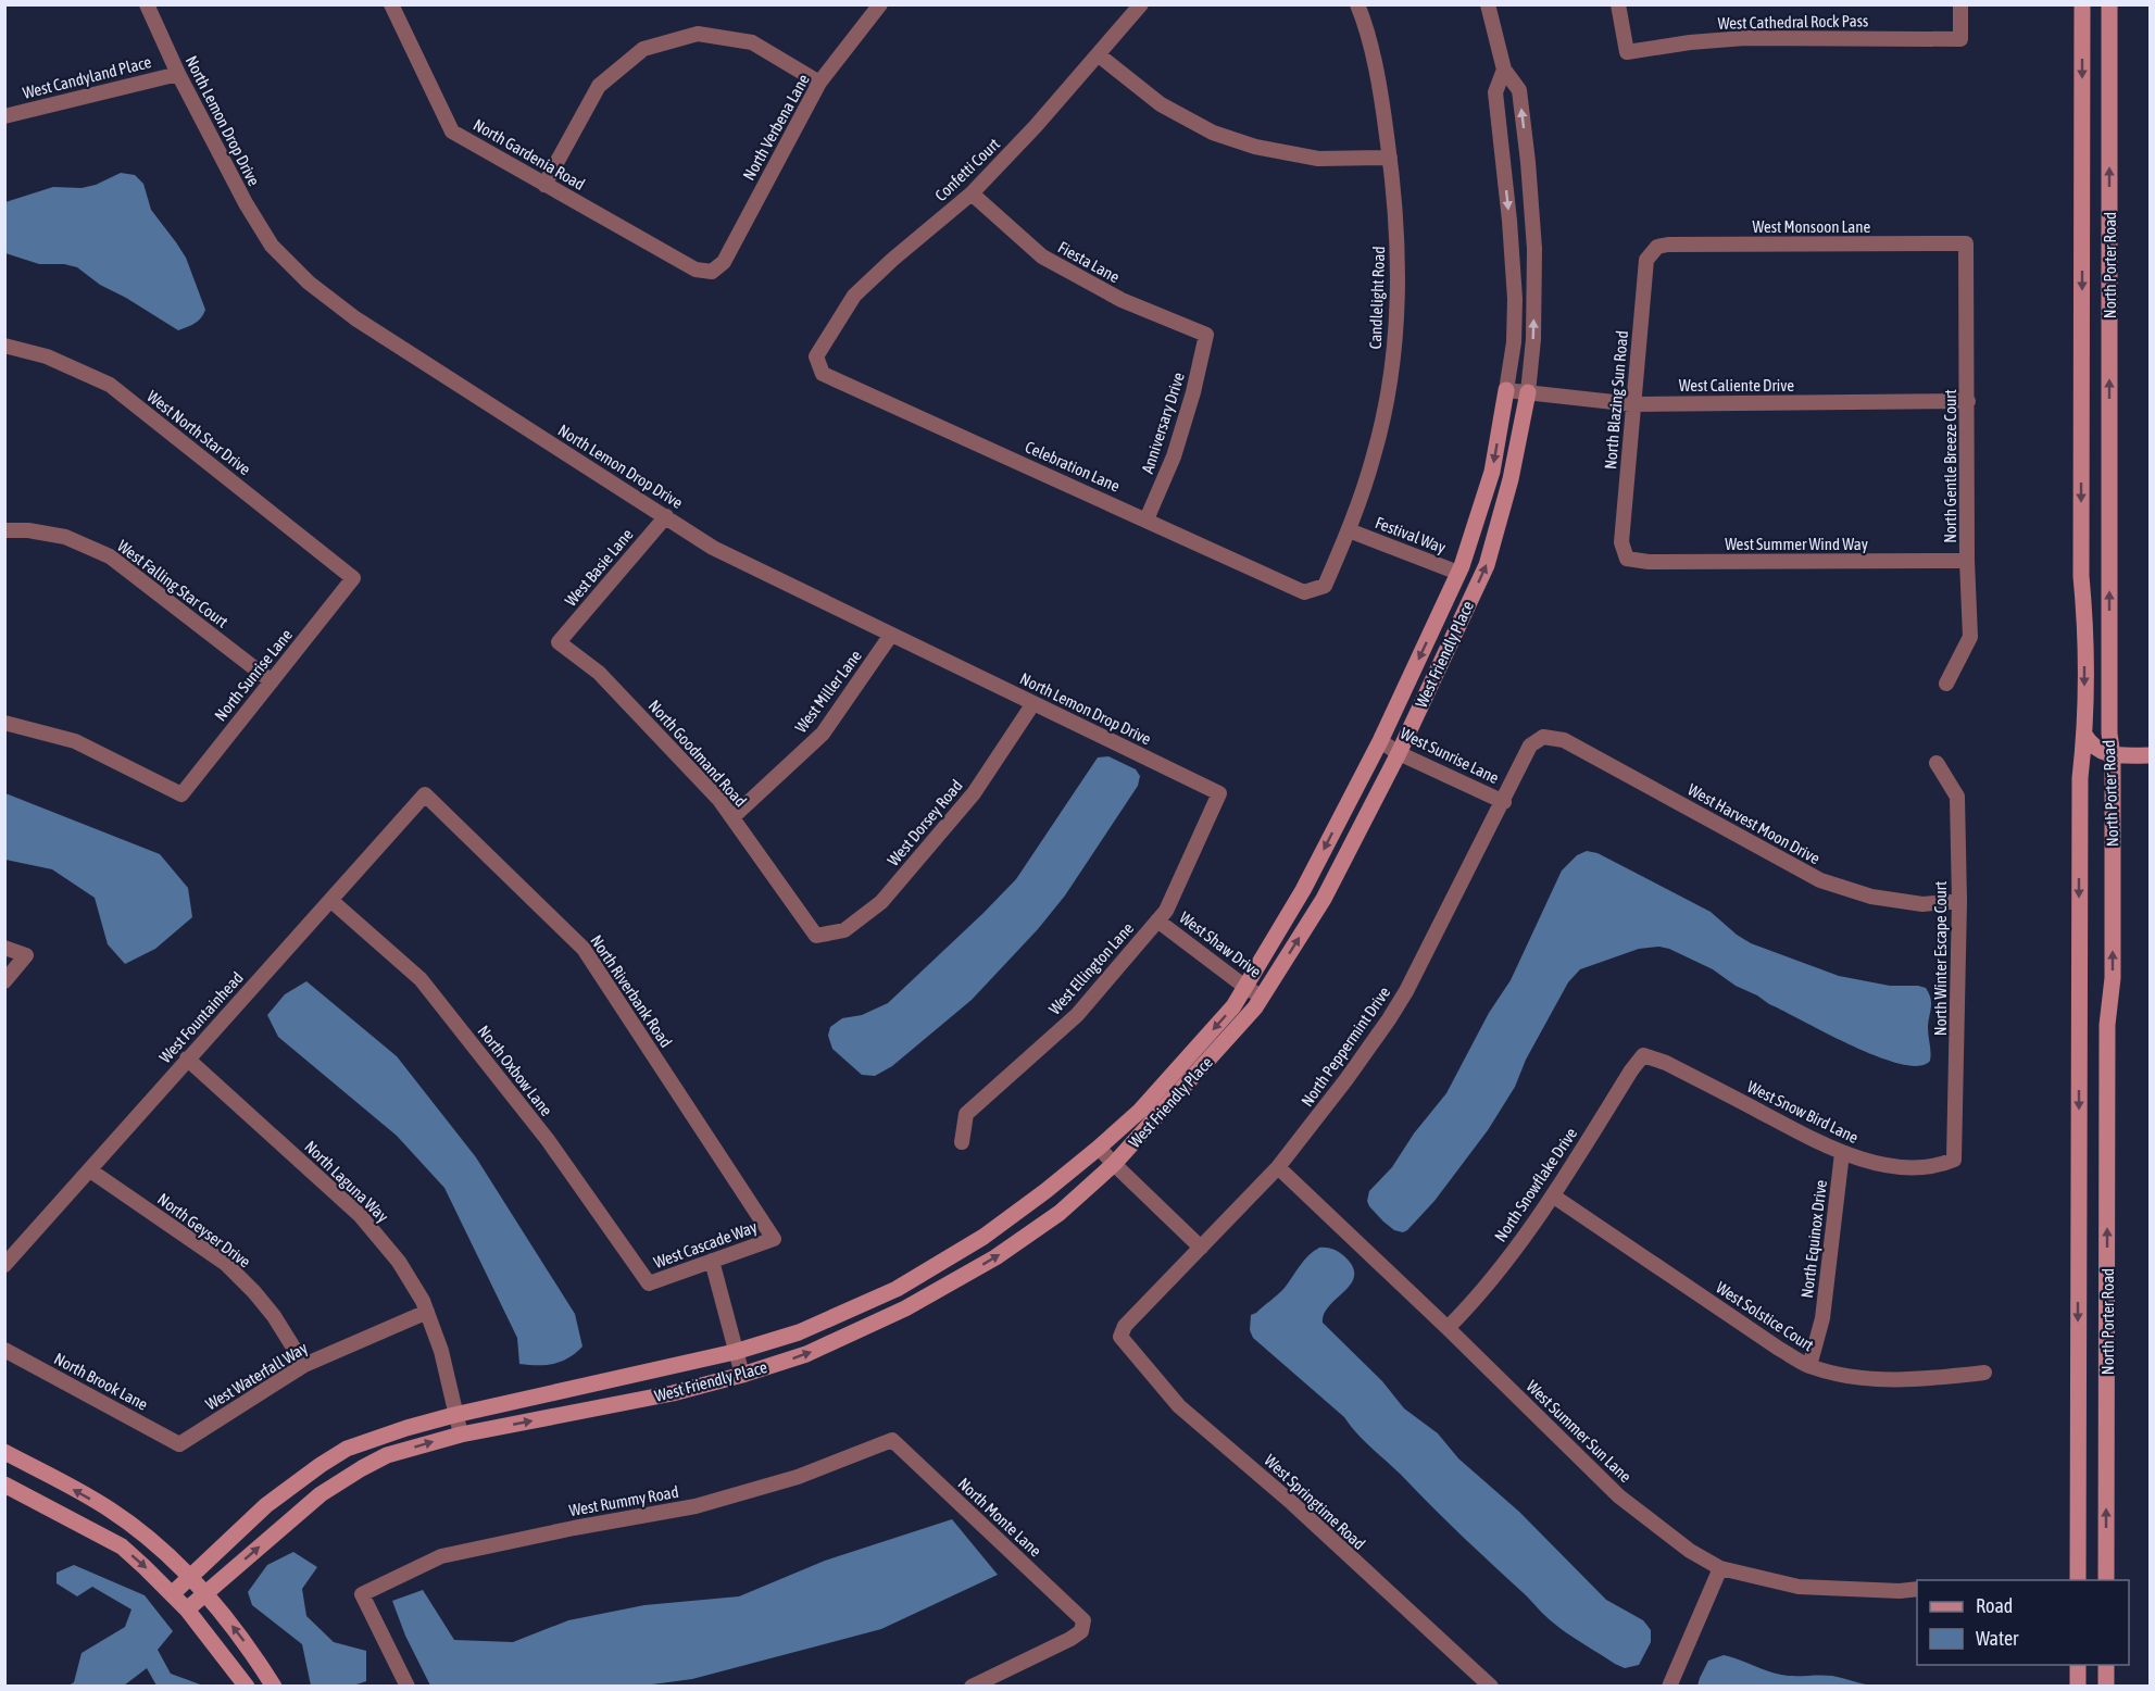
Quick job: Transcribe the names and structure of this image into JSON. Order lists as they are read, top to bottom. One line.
{"streets":{"street":["West Cathedral Rock Pass","West Candyland Place","North Lemon Drop Drive","North Verbena Lane","North Gardenia Road","Confetti Court","West Monsoon Lane","Fiesta Lane","North Porter Road","Candlelight Road","West Caliente Drive","North Blazing Sun Road","Anniversary Drive","West North Star Drive","Celebration Lane","North Gentle Breeze Court","Festival Way","West Summer Wind Way","West Basie Lane","West Falling Star Court","West Friendly Place","North Sunrise Lane","West Miller Lane","North Goodmand Road","West Sunrise Lane","West Dorsey Road","West Harvest Moon Drive","West Shaw Drive","North Winter Escape Court","West Ellington Lane","North Riverbank Road","West Fountainhead","North Peppermint Drive","North Oxbow Lane","West Snow Bird Lane","North Laguna Way","North Snowflake Drive","North Geyser Drive","North Equinox Drive","West Cascade Way","West Solstice Court","West Waterfall Way","North Brook Lane","West Summer Sun Lane","West Rummy Road","West Springtime Road","North Monte Lane"]},"crossings":[["West Candyland Place","North Lemon Drop Drive"],["North Lemon Drop Drive","West Basie Lane"],["North Lemon Drop Drive","West Miller Lane"],["North Lemon Drop Drive","West Dorsey Road"],["North Lemon Drop Drive","West Ellington Lane"],["North Verbena Lane","North Gardenia Road"],["Confetti Court","Fiesta Lane"],["Confetti Court","Celebration Lane"],["West Monsoon Lane","North Blazing Sun Road"],["West Monsoon Lane","North Gentle Breeze Court"],["Fiesta Lane","Anniversary Drive"],["Candlelight Road","Celebration Lane"],["Candlelight Road","Festival Way"],["West Caliente Drive","North Blazing Sun Road"],["West Caliente Drive","North Gentle Breeze Court"],["West Caliente Drive","West Friendly Place"],["North Blazing Sun Road","West Summer Wind Way"],["Anniversary Drive","Celebration Lane"],["West North Star Drive","North Sunrise Lane"],["North Gentle Breeze Court","West Summer Wind Way"],["Festival Way","West Friendly Place"],["West Basie Lane","North Goodmand Road"],["West Falling Star Court","North Sunrise Lane"],["West Friendly Place","West Sunrise Lane"],["West Friendly Place","West Shaw Drive"],["West Friendly Place","North Laguna Way"],["West Miller Lane","North Goodmand Road"],["North Goodmand Road","West Dorsey Road"],["West Sunrise Lane","North Peppermint Drive"],["West Harvest Moon Drive","North Winter Escape Court"],["West Harvest Moon Drive","North Peppermint Drive"],["West Shaw Drive","West Ellington Lane"],["North Winter Escape Court","West Snow Bird Lane"],["North Riverbank Road","West Fountainhead"],["North Riverbank Road","West Cascade Way"],["West Fountainhead","North Oxbow Lane"],["West Fountainhead","North Laguna Way"],["West Fountainhead","North Geyser Drive"],["North Peppermint Drive","West Summer Sun Lane"],["North Peppermint Drive","West Springtime Road"],["North Oxbow Lane","West Cascade Way"],["West Snow Bird Lane","North Snowflake Drive"],["West Snow Bird Lane","North Equinox Drive"],["North Laguna Way","West Waterfall Way"],["North Snowflake Drive","West Solstice Court"],["North Snowflake Drive","West Summer Sun Lane"],["North Geyser Drive","West Waterfall Way"],["North Equinox Drive","West Solstice Court"],["West Waterfall Way","North Brook Lane"],["West Rummy Road","North Monte Lane"]],"legend":["Road","Water"]}
